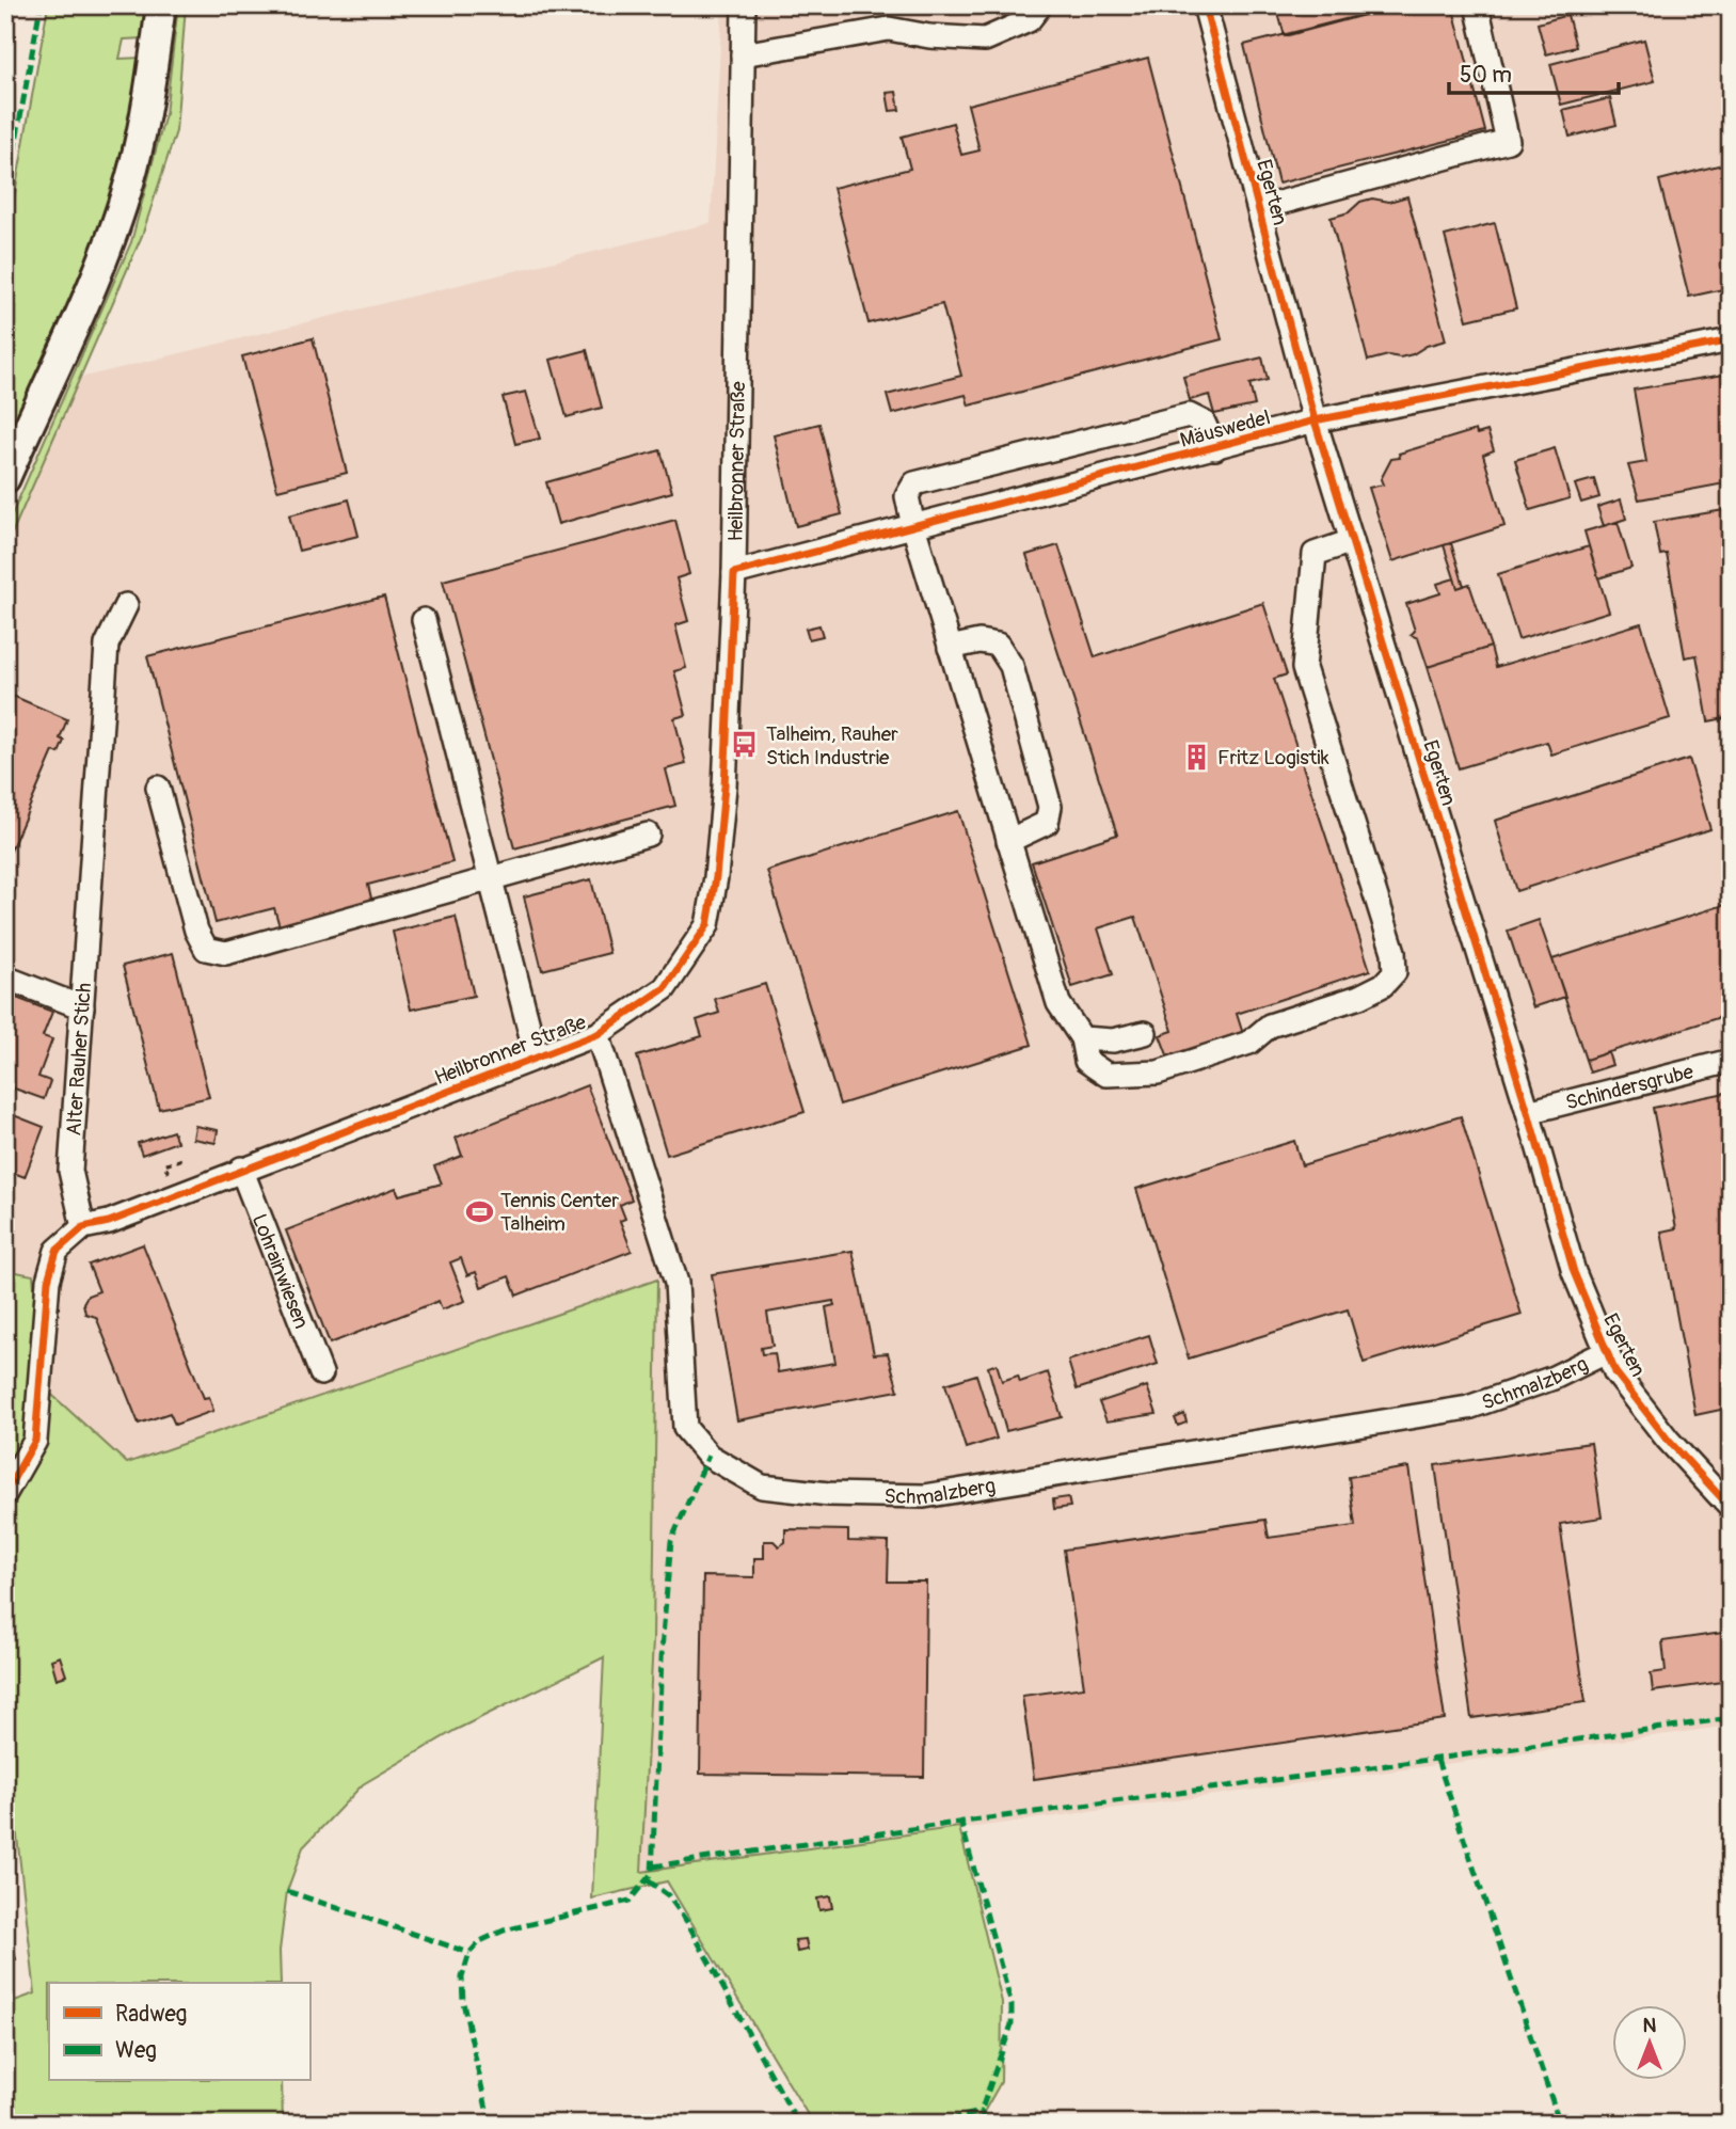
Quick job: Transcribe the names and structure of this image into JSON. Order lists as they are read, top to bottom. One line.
{"streets":{"street":["Egerten","Mäuswedel","Heilbronner Straße","Alter Rauher Stich","Schindersgrube","Lohrainwiesen","Schmalzberg"]},"crossings":[["Egerten","Mäuswedel"],["Egerten","Schindersgrube"],["Egerten","Schmalzberg"],["Mäuswedel","Heilbronner Straße"],["Heilbronner Straße","Alter Rauher Stich"],["Heilbronner Straße","Lohrainwiesen"],["Heilbronner Straße","Schmalzberg"]],"places":{"bus stop":["Talheim, Rauher Stich Industrie"],"building":["Fritz Logistik"],"sports":["Tennis Center Talheim"]},"legend":["Radweg","Weg"],"scale_bar":"50 m","north":"top"}
